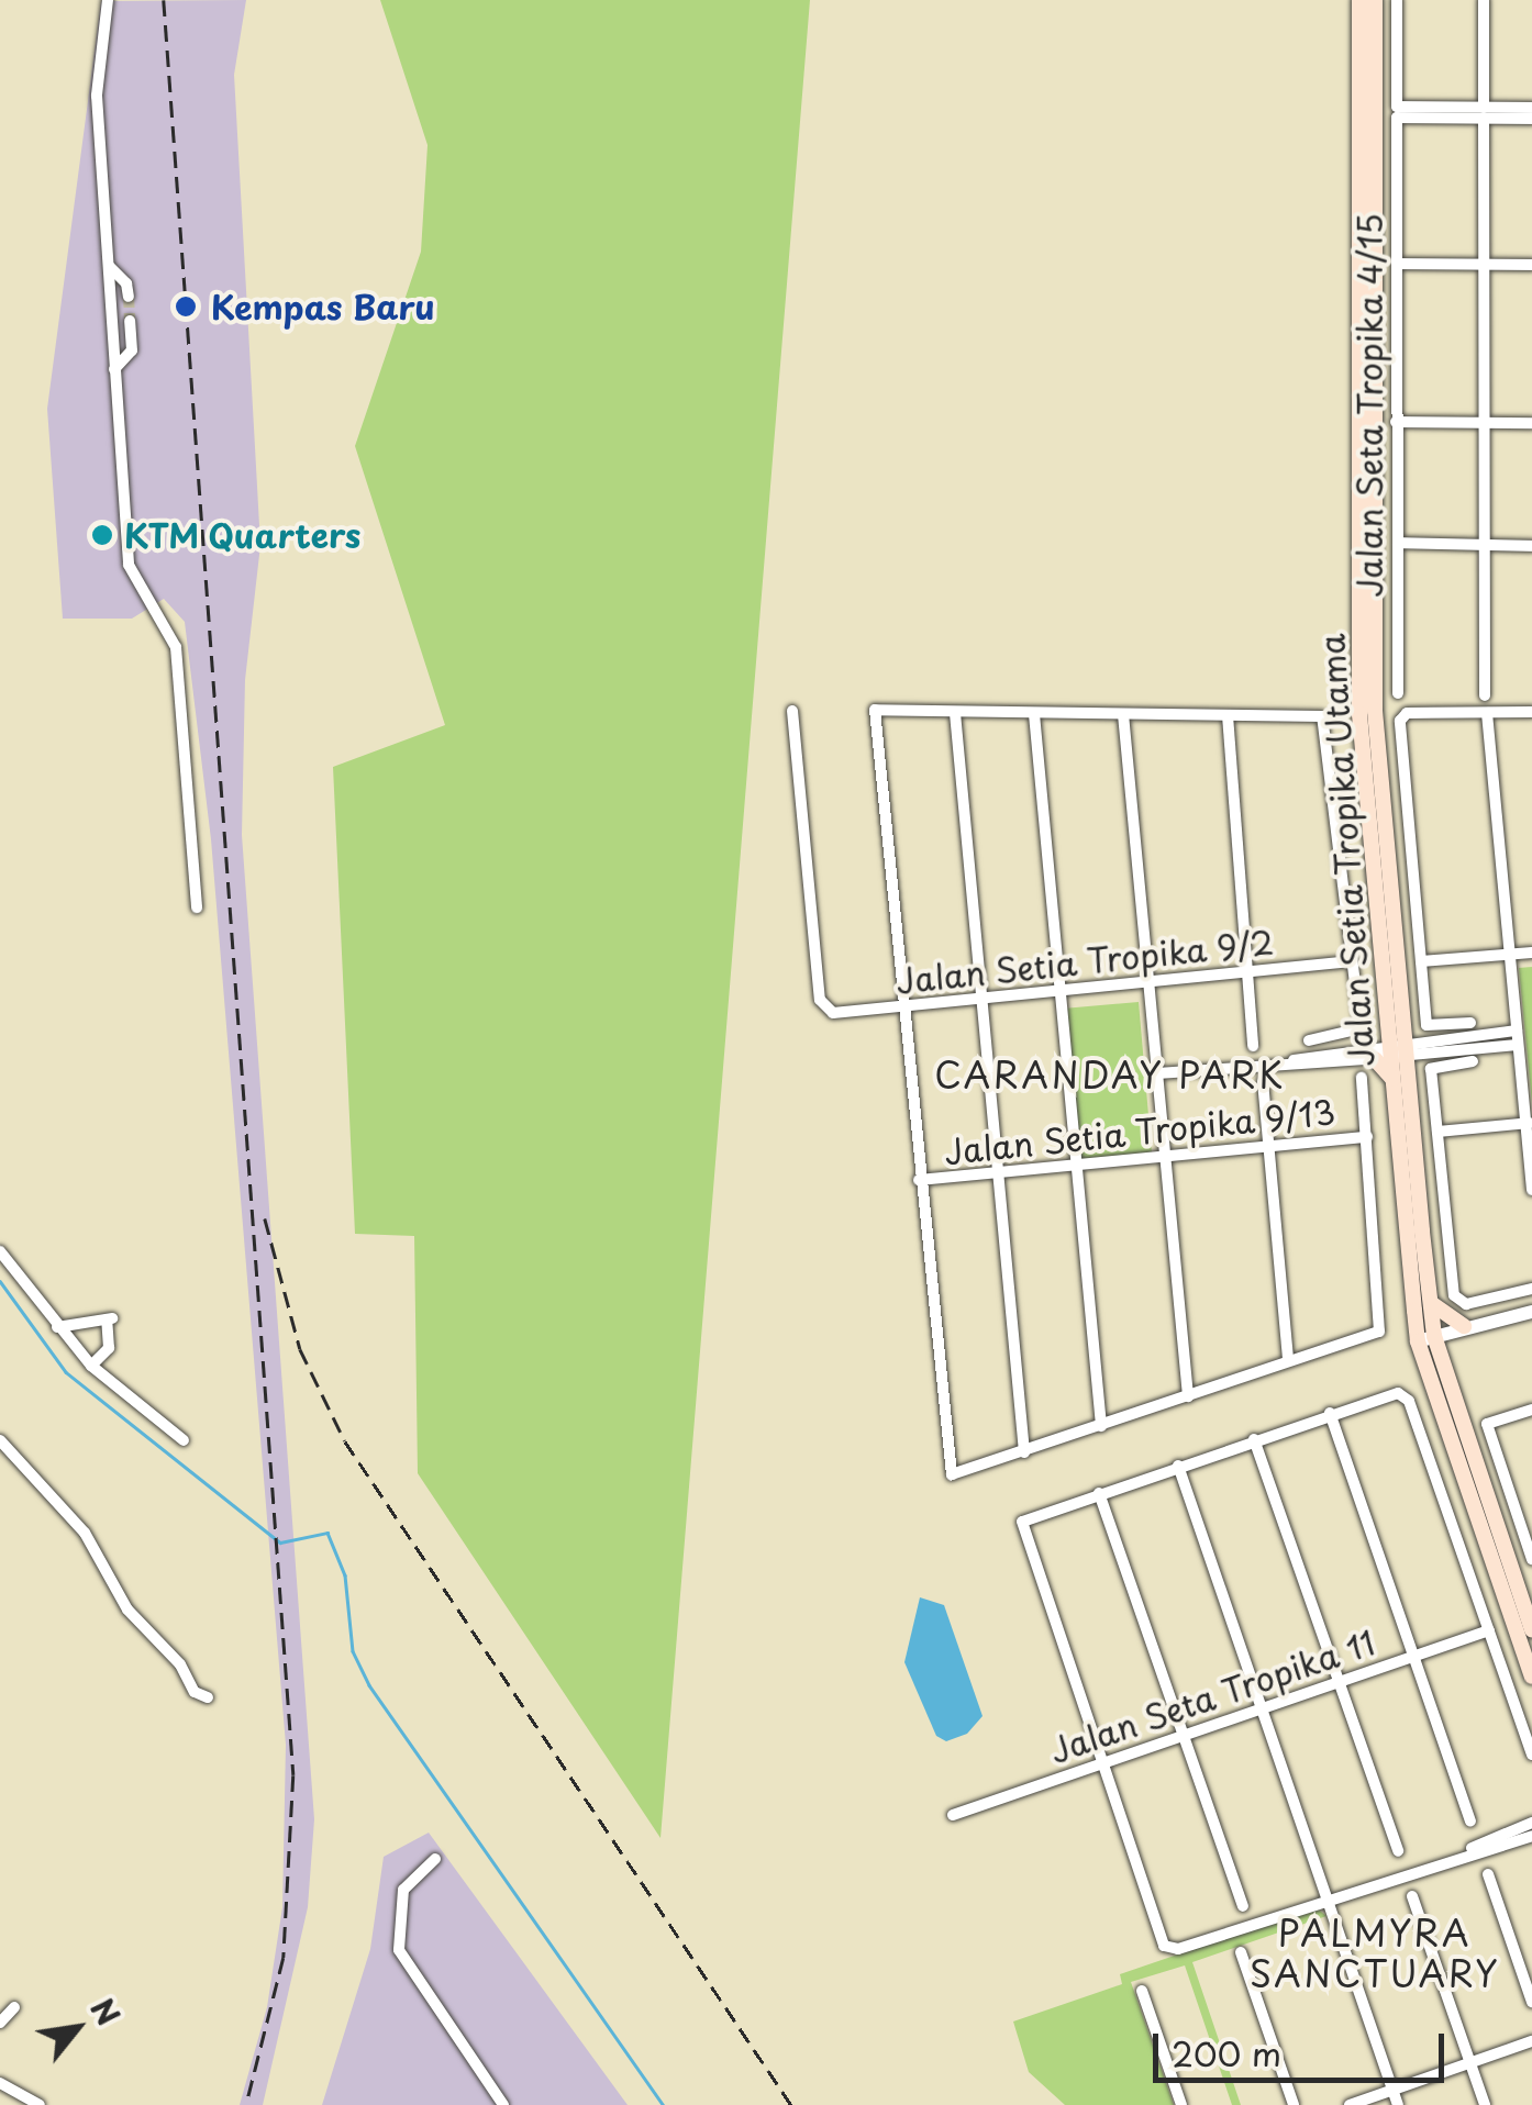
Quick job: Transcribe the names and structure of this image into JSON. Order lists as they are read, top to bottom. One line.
{"streets":{"main road":["Jalan Setia Tropika Utama"],"street":["Jalan Seta Tropika 4/15","Jalan Setia Tropika 9/2","Jalan Setia Tropika 9/13","Jalan Seta Tropika 11"]},"districts":["CARANDAY PARK","PALMYRA SANCTUARY"],"places":["Kempas Baru","KTM Quarters"],"scale_bar":"200 m","north":"top right"}
